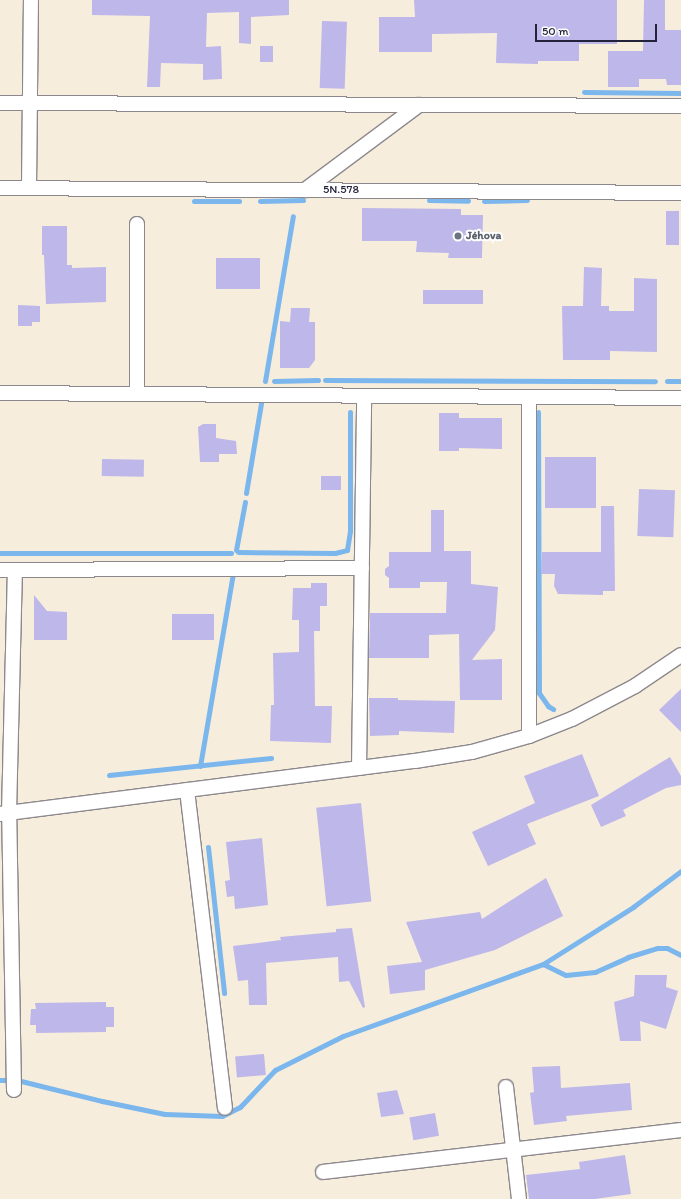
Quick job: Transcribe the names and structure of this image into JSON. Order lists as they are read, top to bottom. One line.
{"streets":{"street":["5N.578"]},"places":["Jéhova"],"scale_bar":"50 m"}
